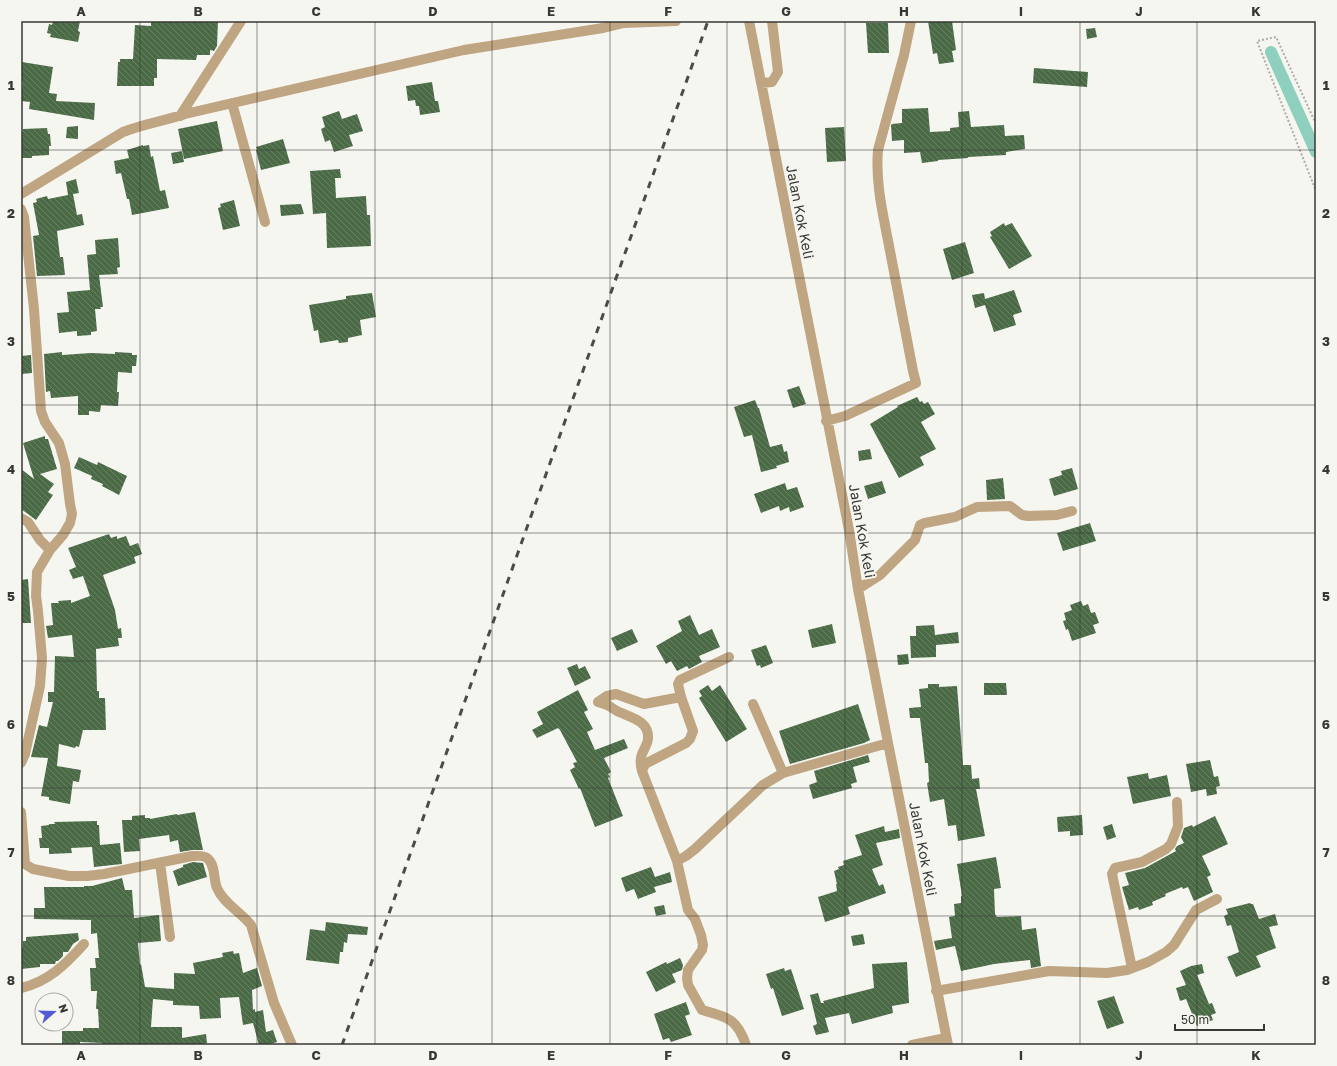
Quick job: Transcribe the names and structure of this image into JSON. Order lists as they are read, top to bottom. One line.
{"streets":{"street":["Jalan Kok Keli"]},"scale_bar":"50 m","north":"right","grid":{"columns":["A","B","C","D","E","F","G","H","I","J","K"],"rows":["1","2","3","4","5","6","7","8"]}}
